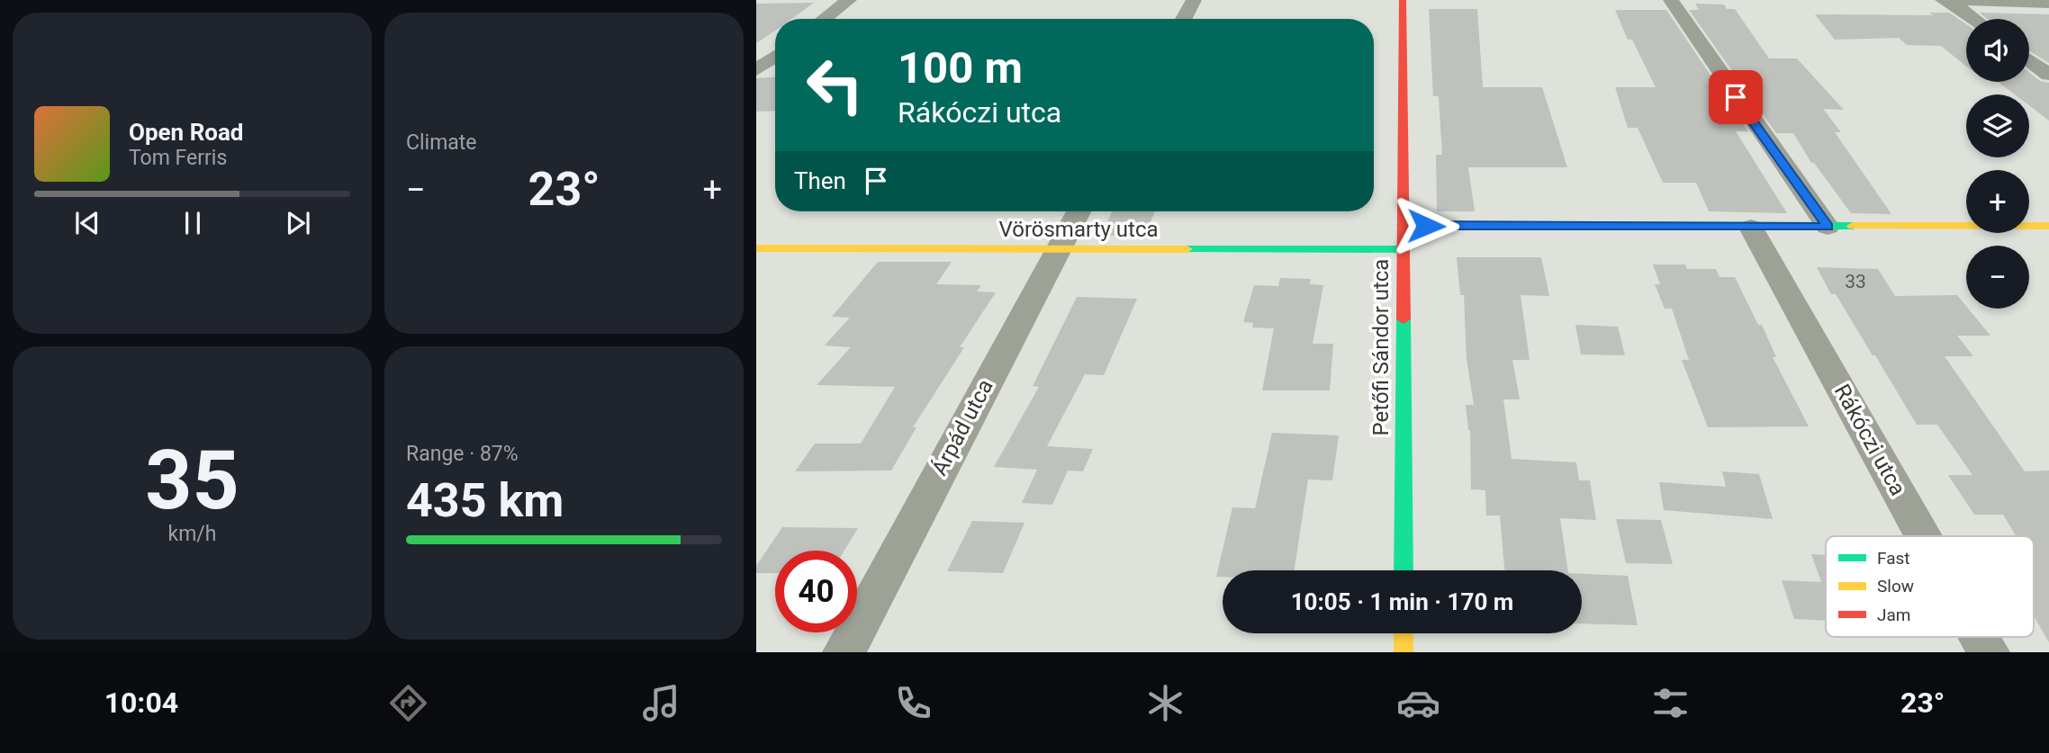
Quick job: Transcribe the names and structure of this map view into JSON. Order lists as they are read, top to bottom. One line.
{"streets":{"street":["Vörösmarty utca","Petőfi Sándor utca","Árpád utca","Rákóczi utca"]},"crossings":[["Vörösmarty utca","Petőfi Sándor utca"],["Vörösmarty utca","Árpád utca"]],"house_numbers":["33"],"legend":["Fast","Slow","Jam"],"page":{"tile":["Climate",["35","km/h"],["Range · 87%","435 km"]],"map_buttons":["+","−"],"turn":["100 m","Rákóczi utca"],"song":["Open Road","Tom Ferris"],"then":"Then","heat":["−","23°","+"],"limit":"40","trip":"10:05 · 1 min · 170 m","tabs":["10:04","23°"]}}
